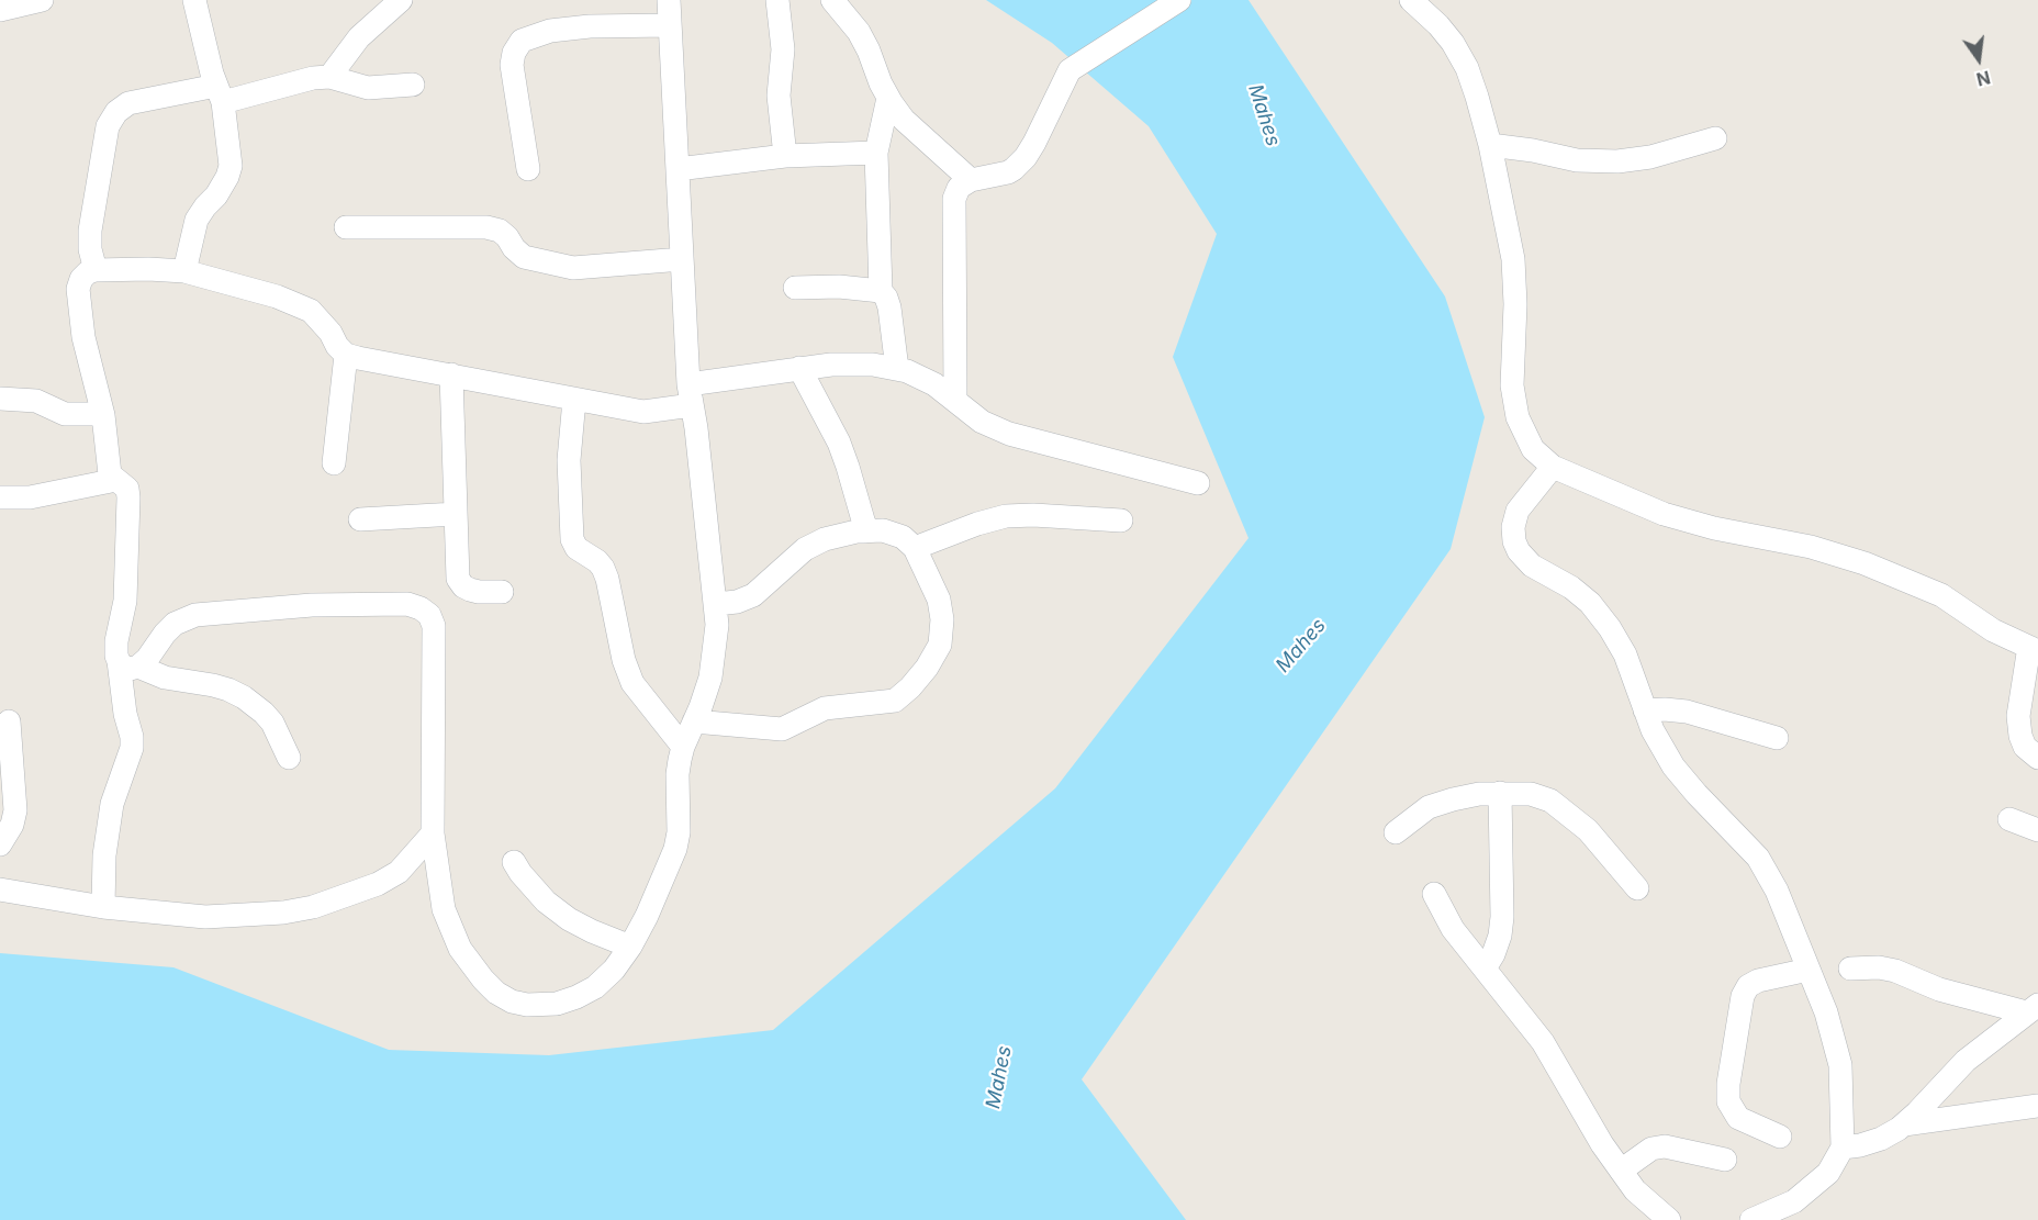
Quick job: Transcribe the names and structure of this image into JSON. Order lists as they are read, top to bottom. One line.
{"water":["Mahes"],"north":"bottom"}
